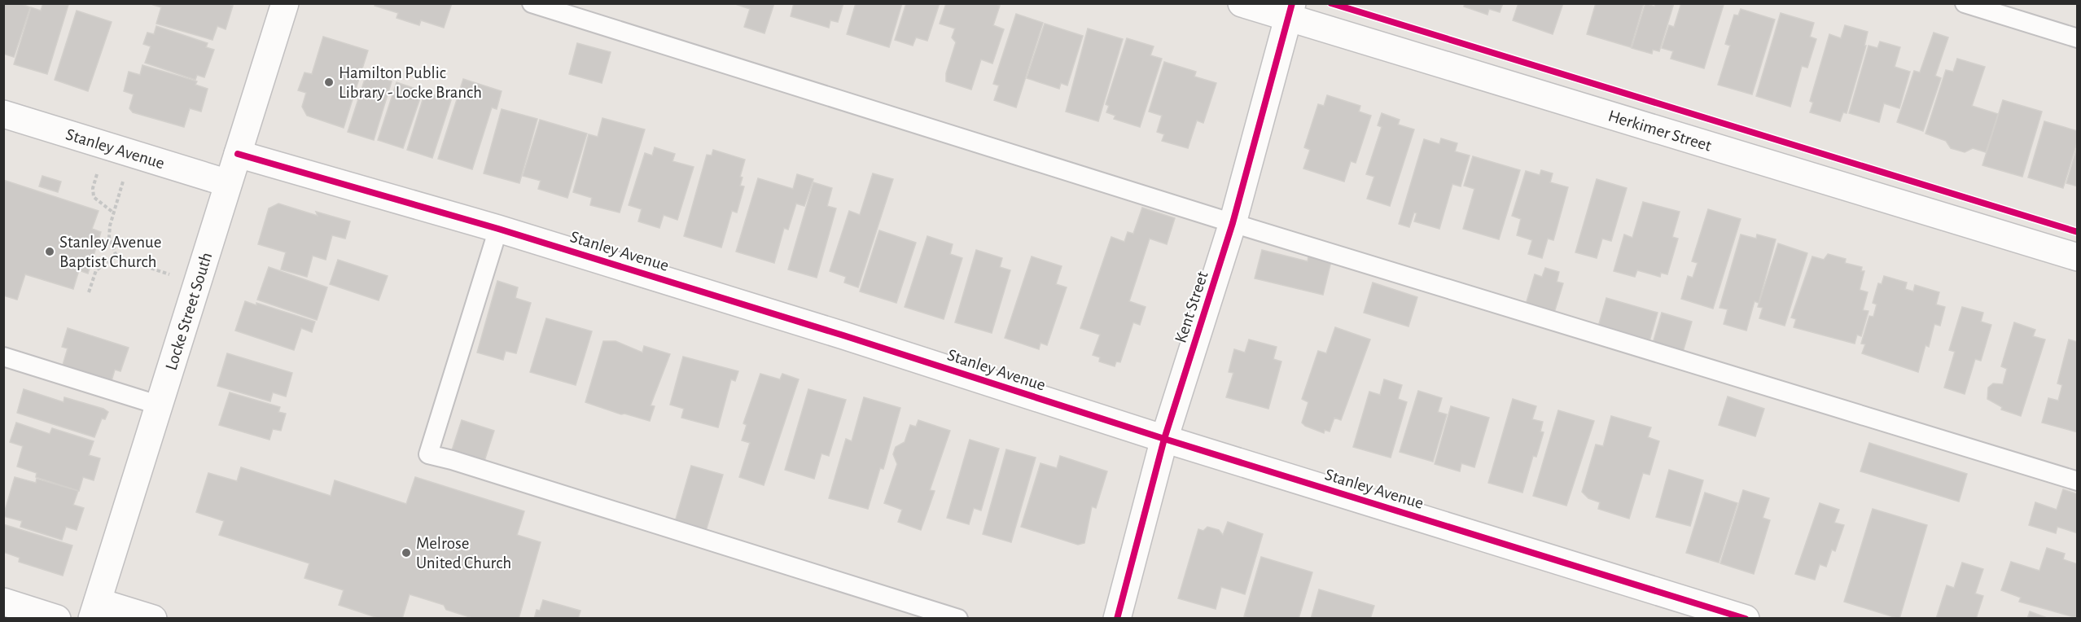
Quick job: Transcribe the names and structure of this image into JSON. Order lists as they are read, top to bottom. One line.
{"streets":{"street":["Herkimer Street","Stanley Avenue","Kent Street","Locke Street South"]},"crossings":[["Herkimer Street","Kent Street"],["Stanley Avenue","Kent Street"],["Stanley Avenue","Locke Street South"]],"places":["Hamilton Public Library - Locke Branch","Stanley Avenue Baptist Church","Melrose United Church"]}
